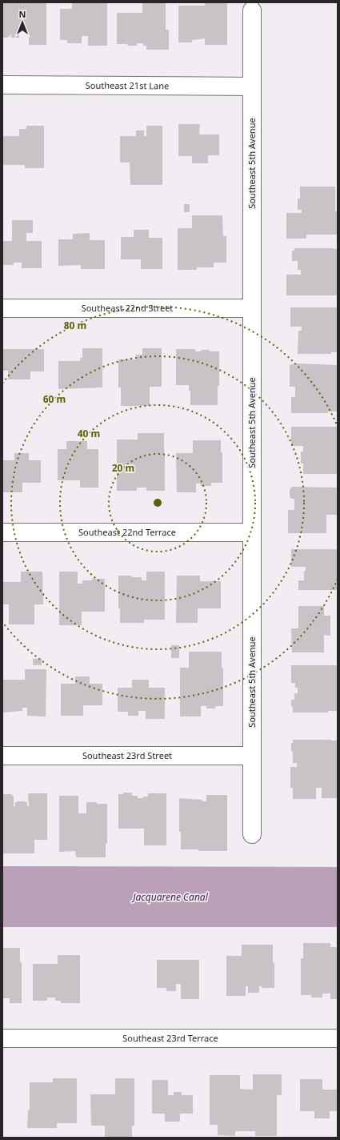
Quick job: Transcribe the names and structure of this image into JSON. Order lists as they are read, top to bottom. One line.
{"streets":{"street":["Southeast 21st Lane","Southeast 5th Avenue","Southeast 22nd Street","Southeast 22nd Terrace","Southeast 23rd Street","Southeast 23rd Terrace"]},"crossings":[["Southeast 21st Lane","Southeast 5th Avenue"],["Southeast 5th Avenue","Southeast 22nd Street"],["Southeast 5th Avenue","Southeast 22nd Terrace"],["Southeast 5th Avenue","Southeast 23rd Street"]],"water":["Jacquarene Canal"],"north":"top","rings":["80 m","60 m","40 m","20 m"]}
